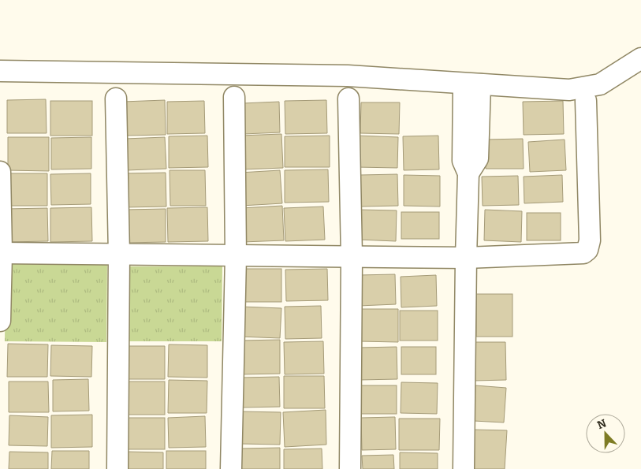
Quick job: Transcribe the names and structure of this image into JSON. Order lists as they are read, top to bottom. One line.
{"north":"top"}
